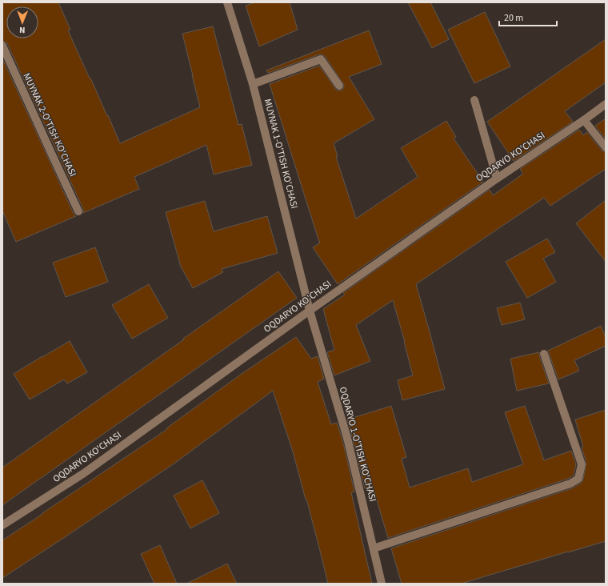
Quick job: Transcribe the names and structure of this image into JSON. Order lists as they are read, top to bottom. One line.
{"streets":{"street":["MUYNAK 2-O'TISH KO'CHASI","MUYNAK 1-O'TISH KO'CHASI","OQDARYO KO'CHASI","OQDARYO 1-O'TISH KO'CHASI"]},"crossings":[["MUYNAK 1-O'TISH KO'CHASI","OQDARYO KO'CHASI"],["MUYNAK 1-O'TISH KO'CHASI","OQDARYO 1-O'TISH KO'CHASI"],["OQDARYO KO'CHASI","OQDARYO 1-O'TISH KO'CHASI"]],"scale_bar":"20 m","north":"bottom"}
